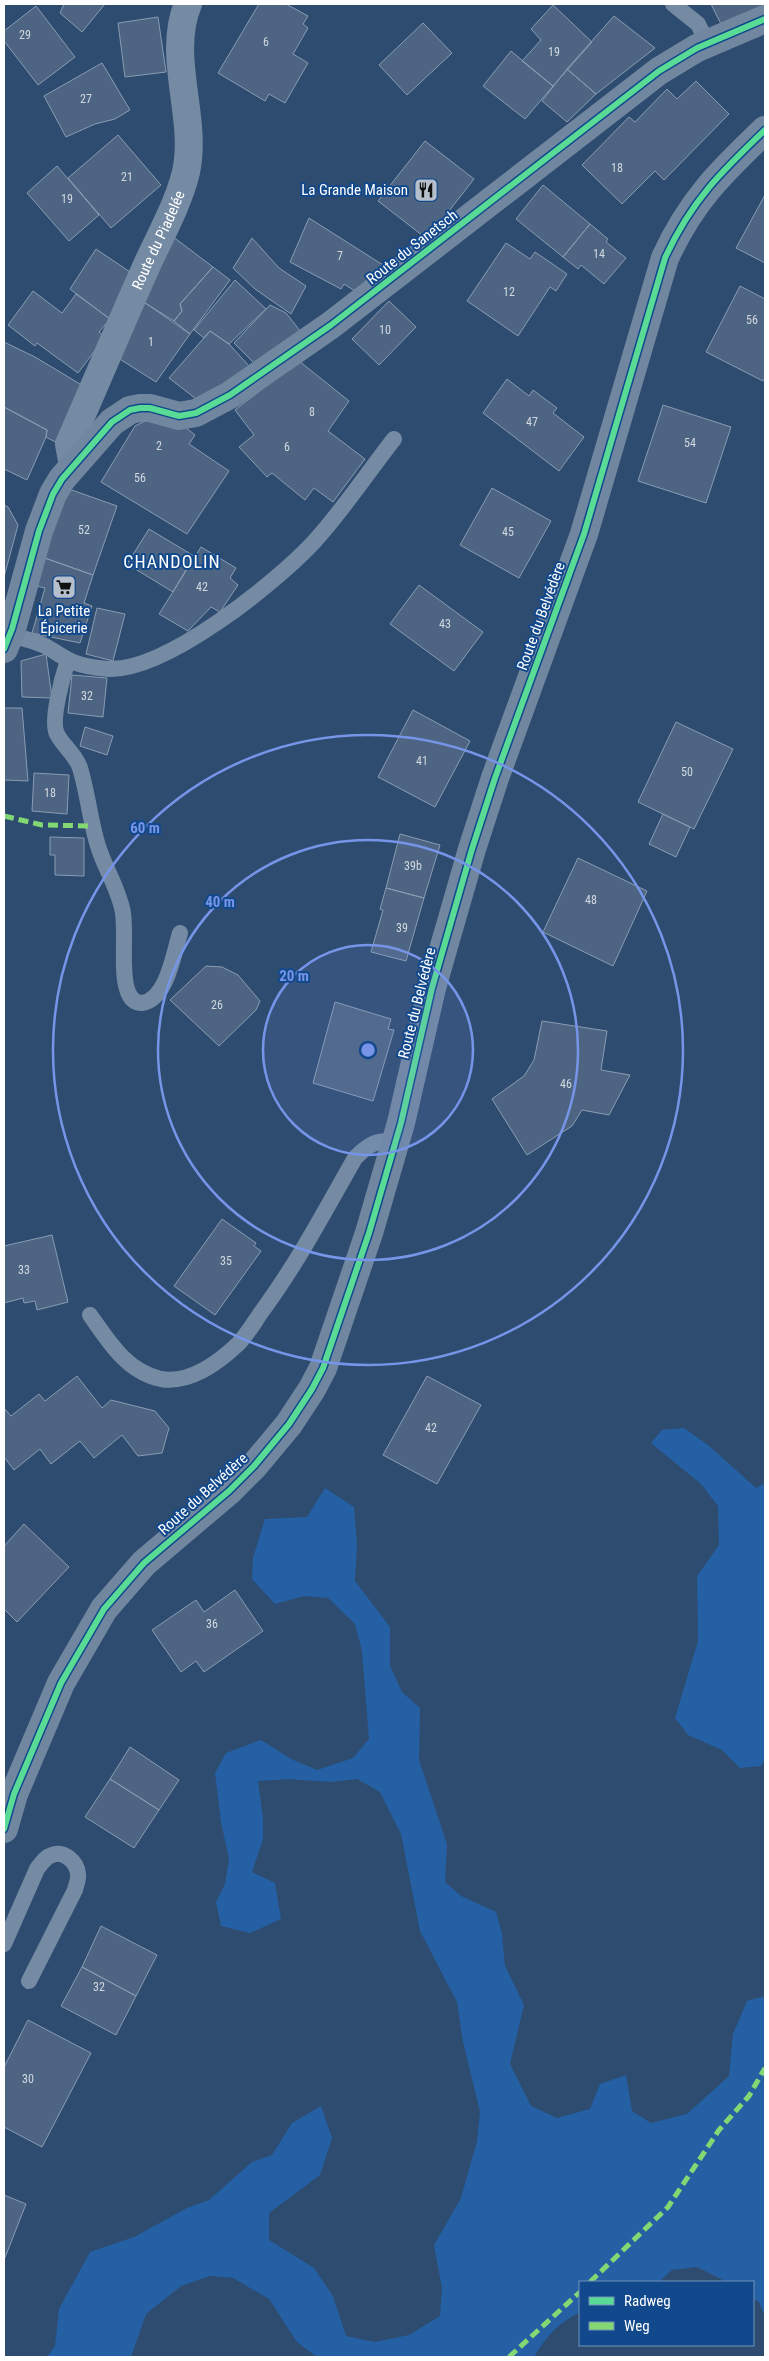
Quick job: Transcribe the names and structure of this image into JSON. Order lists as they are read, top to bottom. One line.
{"streets":{"street":["Route du Piadelée","Route du Sanetsch","Route du Belvédère"]},"crossings":[["Route du Piadelée","Route du Sanetsch"]],"districts":["CHANDOLIN"],"places":{"restaurant":["La Grande Maison"],"supermarket":["La Petite Épicerie"]},"house_numbers":["29","6","19","27","18","21","19","14","7","12","56","10","1","8","47","54","2","6","56","52","45","42","43","32","41","50","18","39b","48","39","26","46","35","33","42","36","32","30"],"legend":["Radweg","Weg"],"rings":["60 m","40 m","20 m"]}
